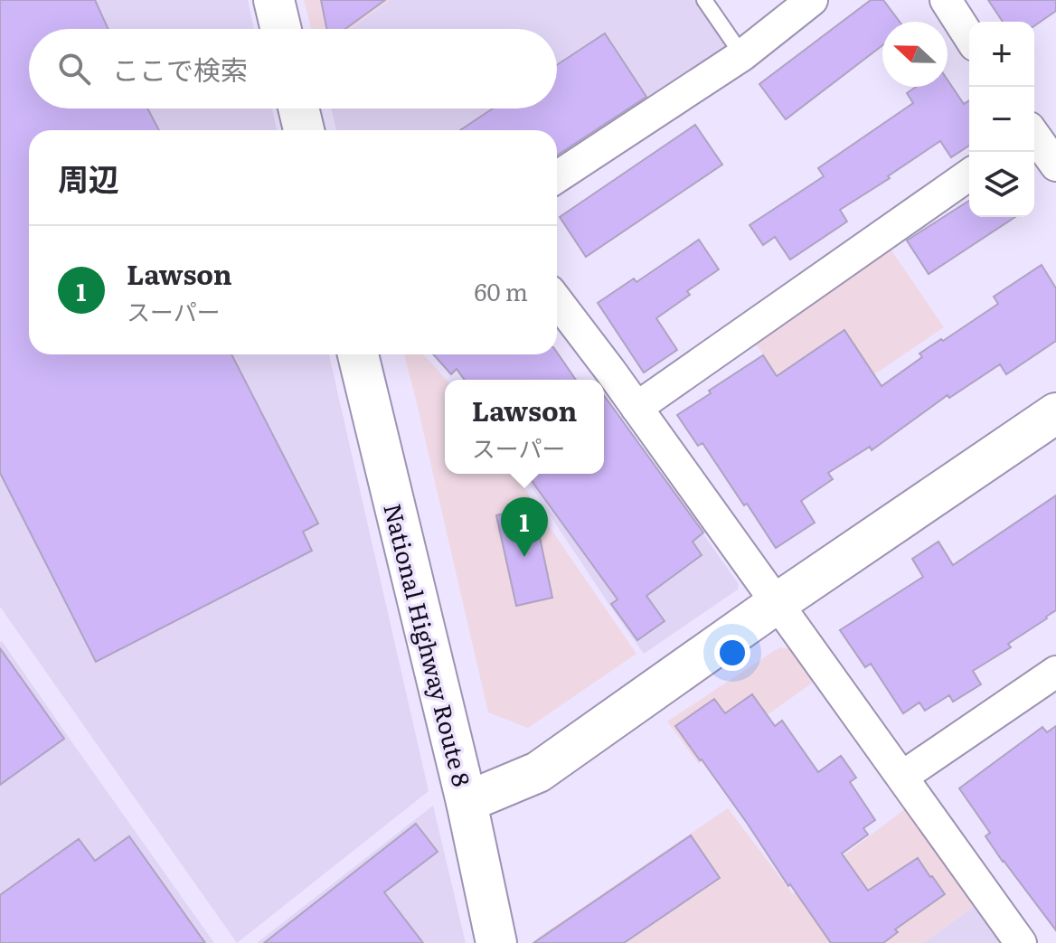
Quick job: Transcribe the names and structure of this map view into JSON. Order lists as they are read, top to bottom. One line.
{"streets":{"main road":["National Highway Route 8"]},"north":"left","page":{"map_buttons":["+","−"],"search":"ここで検索","heading":"周辺","list":[{"mark":"1","name":"Lawson","note":"スーパー","value":"60 m"}],"popup":["Lawson","スーパー"],"pins":"1"}}
